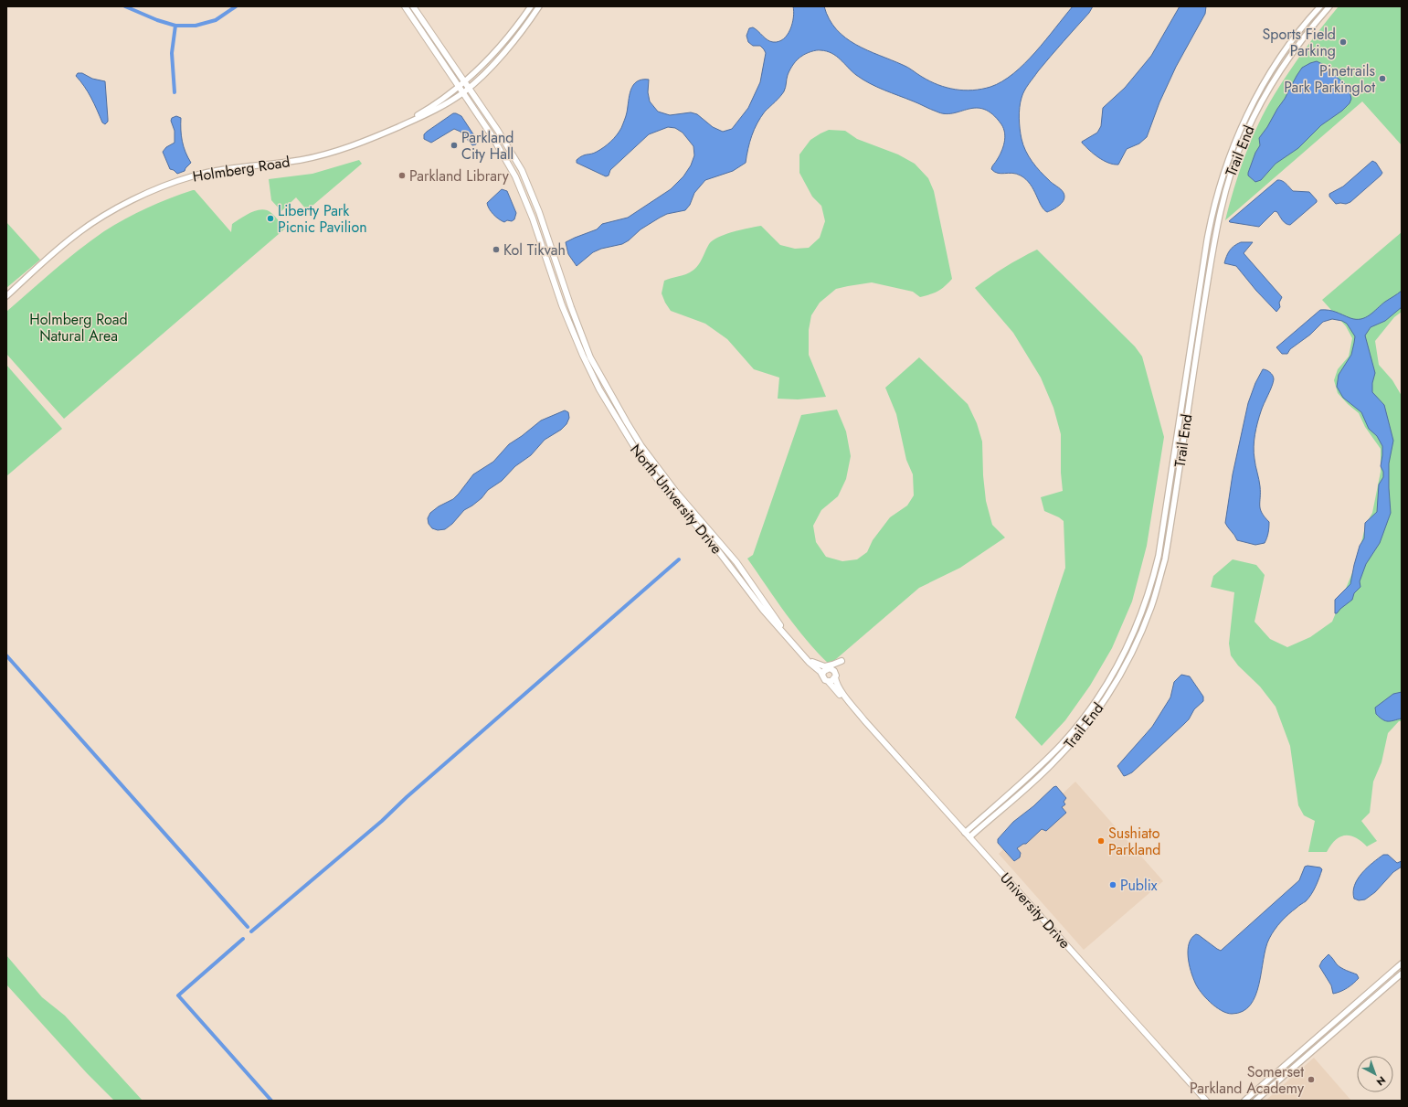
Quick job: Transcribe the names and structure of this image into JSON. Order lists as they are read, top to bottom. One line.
{"streets":{"main road":["North University Drive","University Drive"],"street":["Trail End","Holmberg Road"]},"crossings":[["Trail End","University Drive"],["Holmberg Road","North University Drive"]],"parks":["Holmberg Road Natural Area"],"places":["Sports Field Parking","Pinetrails Park Parkinglot","Parkland City Hall","Parkland Library","Liberty Park Picnic Pavilion","Kol Tikvah","Sushiato Parkland","Publix","Somerset Parkland Academy"],"north":"bottom right"}
